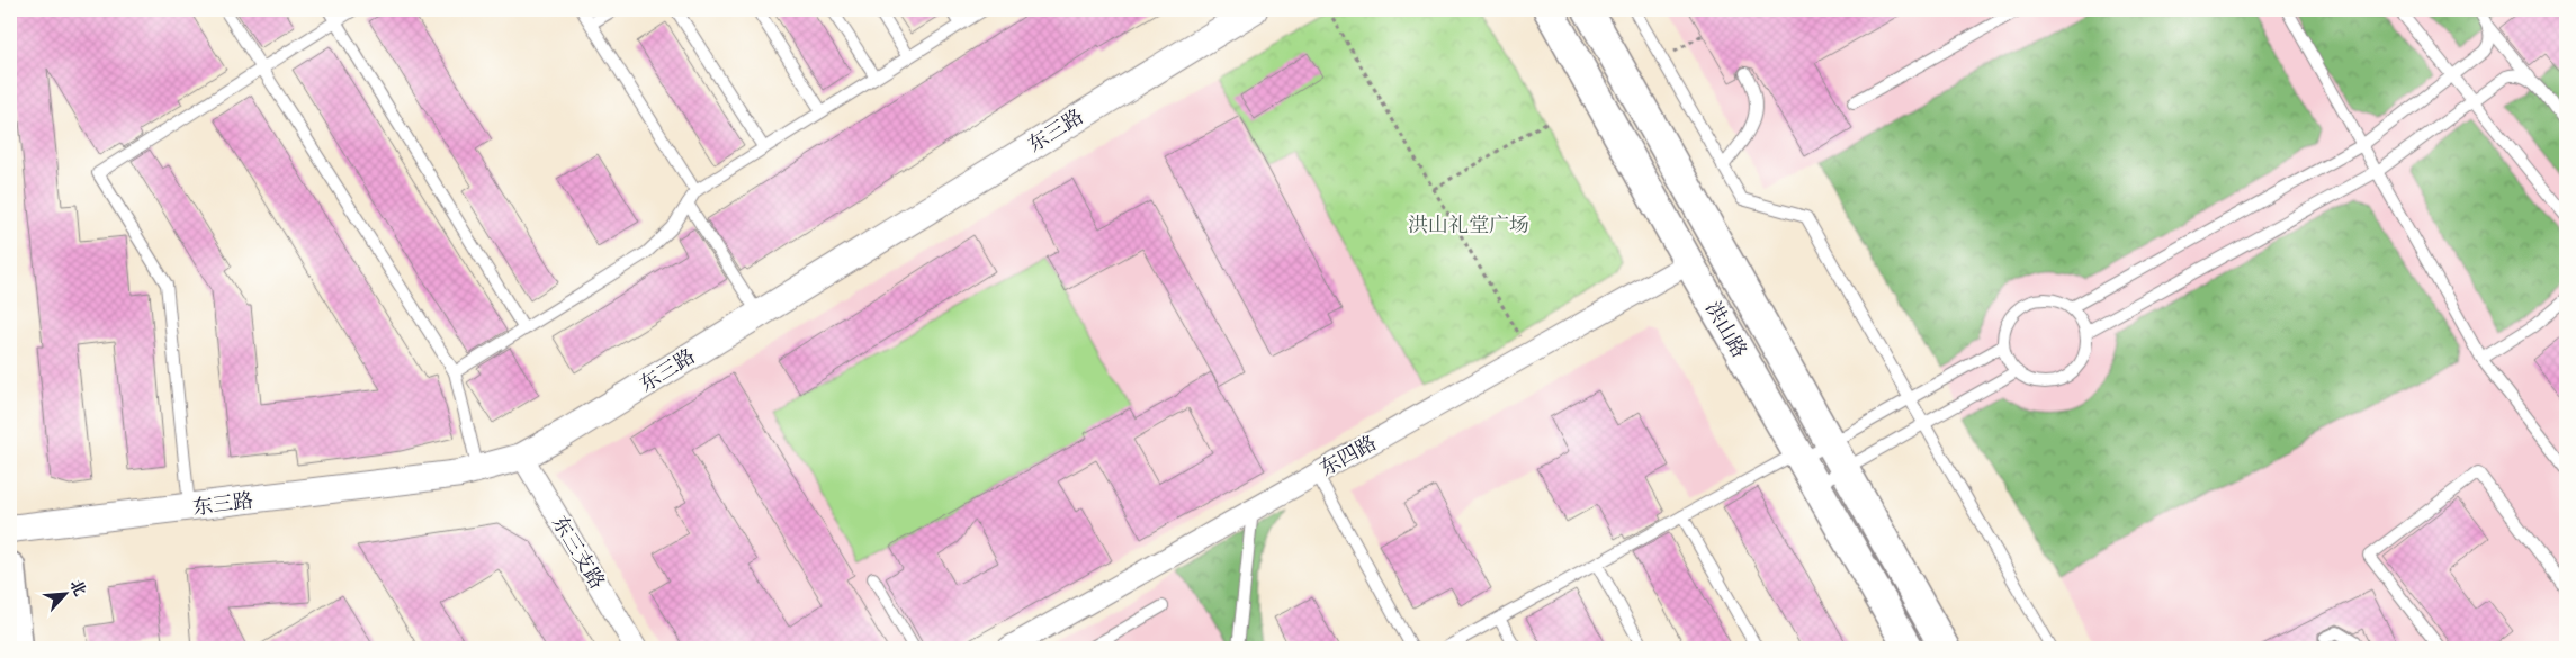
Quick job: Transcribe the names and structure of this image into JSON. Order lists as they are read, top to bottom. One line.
{"streets":{"main road":["洪山路"],"street":["东三路","东四路","东三支路"]},"crossings":[["东三路","东三支路"],["洪山路","东四路"]],"parks":["洪山礼堂广场"],"north":"top right"}
